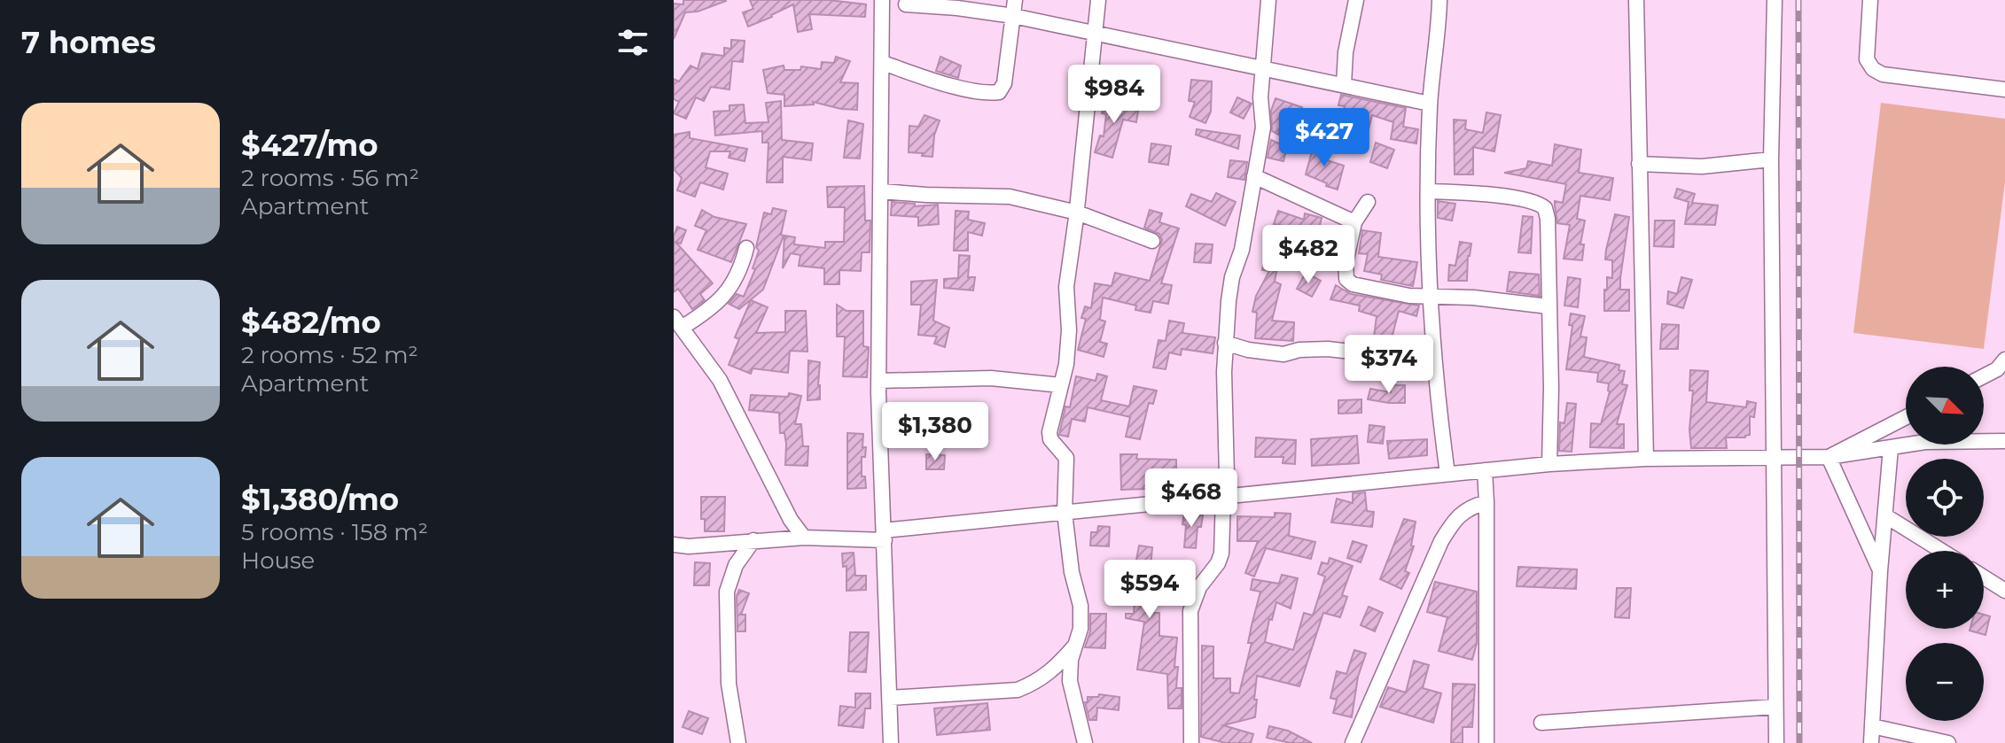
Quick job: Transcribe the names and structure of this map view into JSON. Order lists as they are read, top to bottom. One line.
{"north":"bottom right","page":{"heading":"7 homes","price":["$984","$427","$482","$374","$1,380","$468","$594"],"list":[{"name":"$427/mo","note":"2 rooms · 56 m² · Apartment"},{"name":"$482/mo","note":"2 rooms · 52 m² · Apartment"},{"name":"$1,380/mo","note":"5 rooms · 158 m² · House"}],"map_buttons":["+","−"]}}
